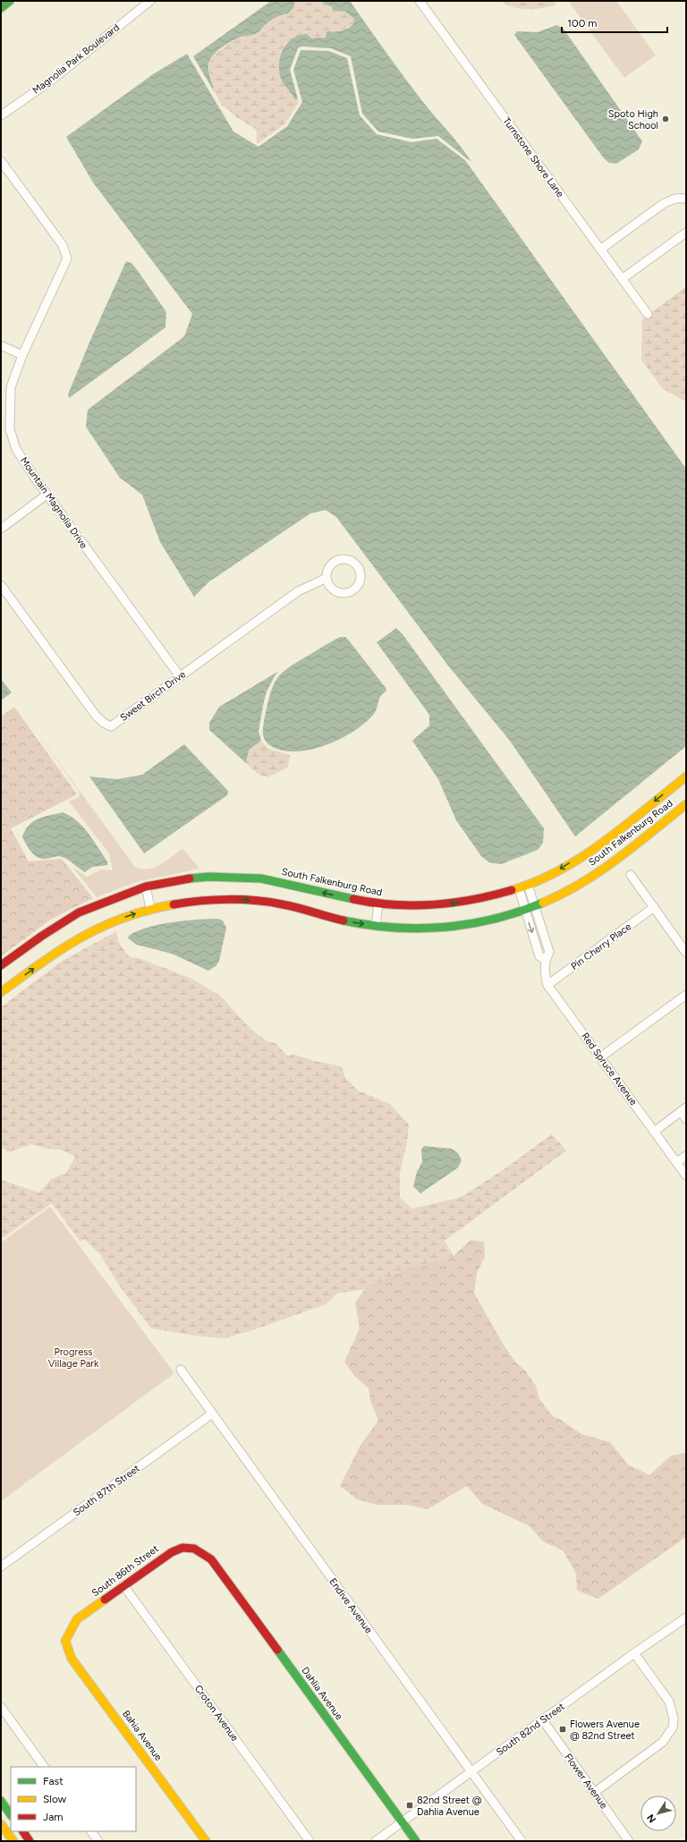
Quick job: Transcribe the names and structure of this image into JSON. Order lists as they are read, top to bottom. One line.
{"streets":{"main road":["South Falkenburg Road","South 86th Street","Dahlia Avenue","Bahia Avenue"],"street":["Magnolia Park Boulevard","Turnstone Shore Lane","Mountain Magnolia Drive","Sweet Birch Drive","Pin Cherry Place","Red Spruce Avenue","South 87th Street","Endive Avenue","Croton Avenue","South 82nd Street","Flower Avenue"]},"crossings":[["Mountain Magnolia Drive","Sweet Birch Drive"],["South Falkenburg Road","Red Spruce Avenue"],["Pin Cherry Place","Red Spruce Avenue"],["South 87th Street","Endive Avenue"],["South 86th Street","Dahlia Avenue"],["South 86th Street","Croton Avenue"],["South 86th Street","Bahia Avenue"],["Endive Avenue","South 82nd Street"],["Dahlia Avenue","South 82nd Street"],["South 82nd Street","Flower Avenue"]],"parks":["Progress Village Park"],"places":{"other":["Spoto High School"],"transit":["Flowers Avenue @ 82nd Street","82nd Street @ Dahlia Avenue"]},"legend":["Fast","Slow","Jam"],"scale_bar":"100 m","north":"bottom left"}
